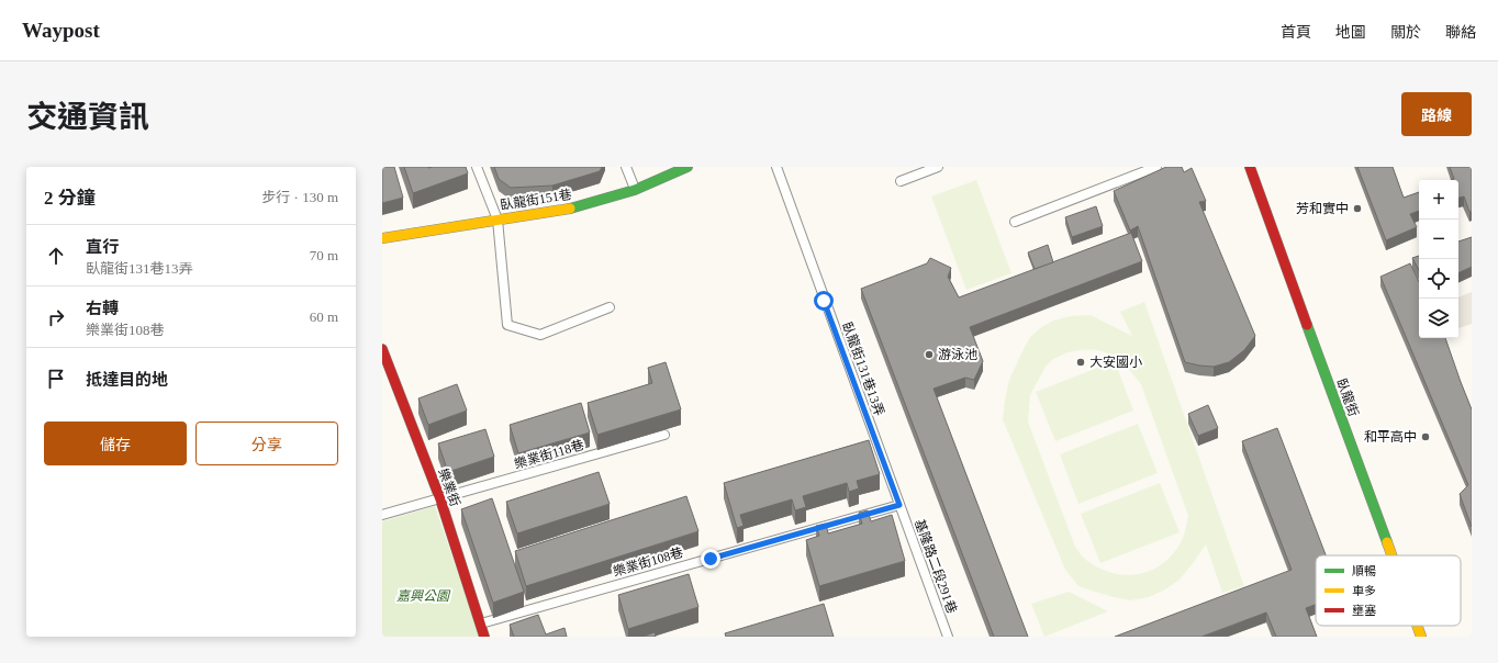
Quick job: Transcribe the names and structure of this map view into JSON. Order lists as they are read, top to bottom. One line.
{"streets":{"street":["臥龍街151巷","臥龍街","樂業街"],"lane":["臥龍街131巷13弄","樂業街118巷","樂業街108巷","基隆路二段291巷"]},"crossings":[["臥龍街131巷13弄","樂業街108巷"],["臥龍街131巷13弄","基隆路二段291巷"],["樂業街118巷","樂業街"],["樂業街","樂業街108巷"],["樂業街108巷","基隆路二段291巷"]],"parks":["嘉興公園"],"places":["芳和實中","游泳池","大安國小","和平高中"],"legend":["順暢","車多","壅塞"],"page":{"header":"Waypost","nav":["首頁","地圖","關於","聯絡"],"title":"交通資訊","buttons":["路線",["儲存","分享"]],"heading":["2 分鐘","步行 · 130 m"],"map_buttons":["+","−"],"list":[["直行","臥龍街131巷13弄","70 m"],["右轉","樂業街108巷","60 m"],"抵達目的地"]}}
